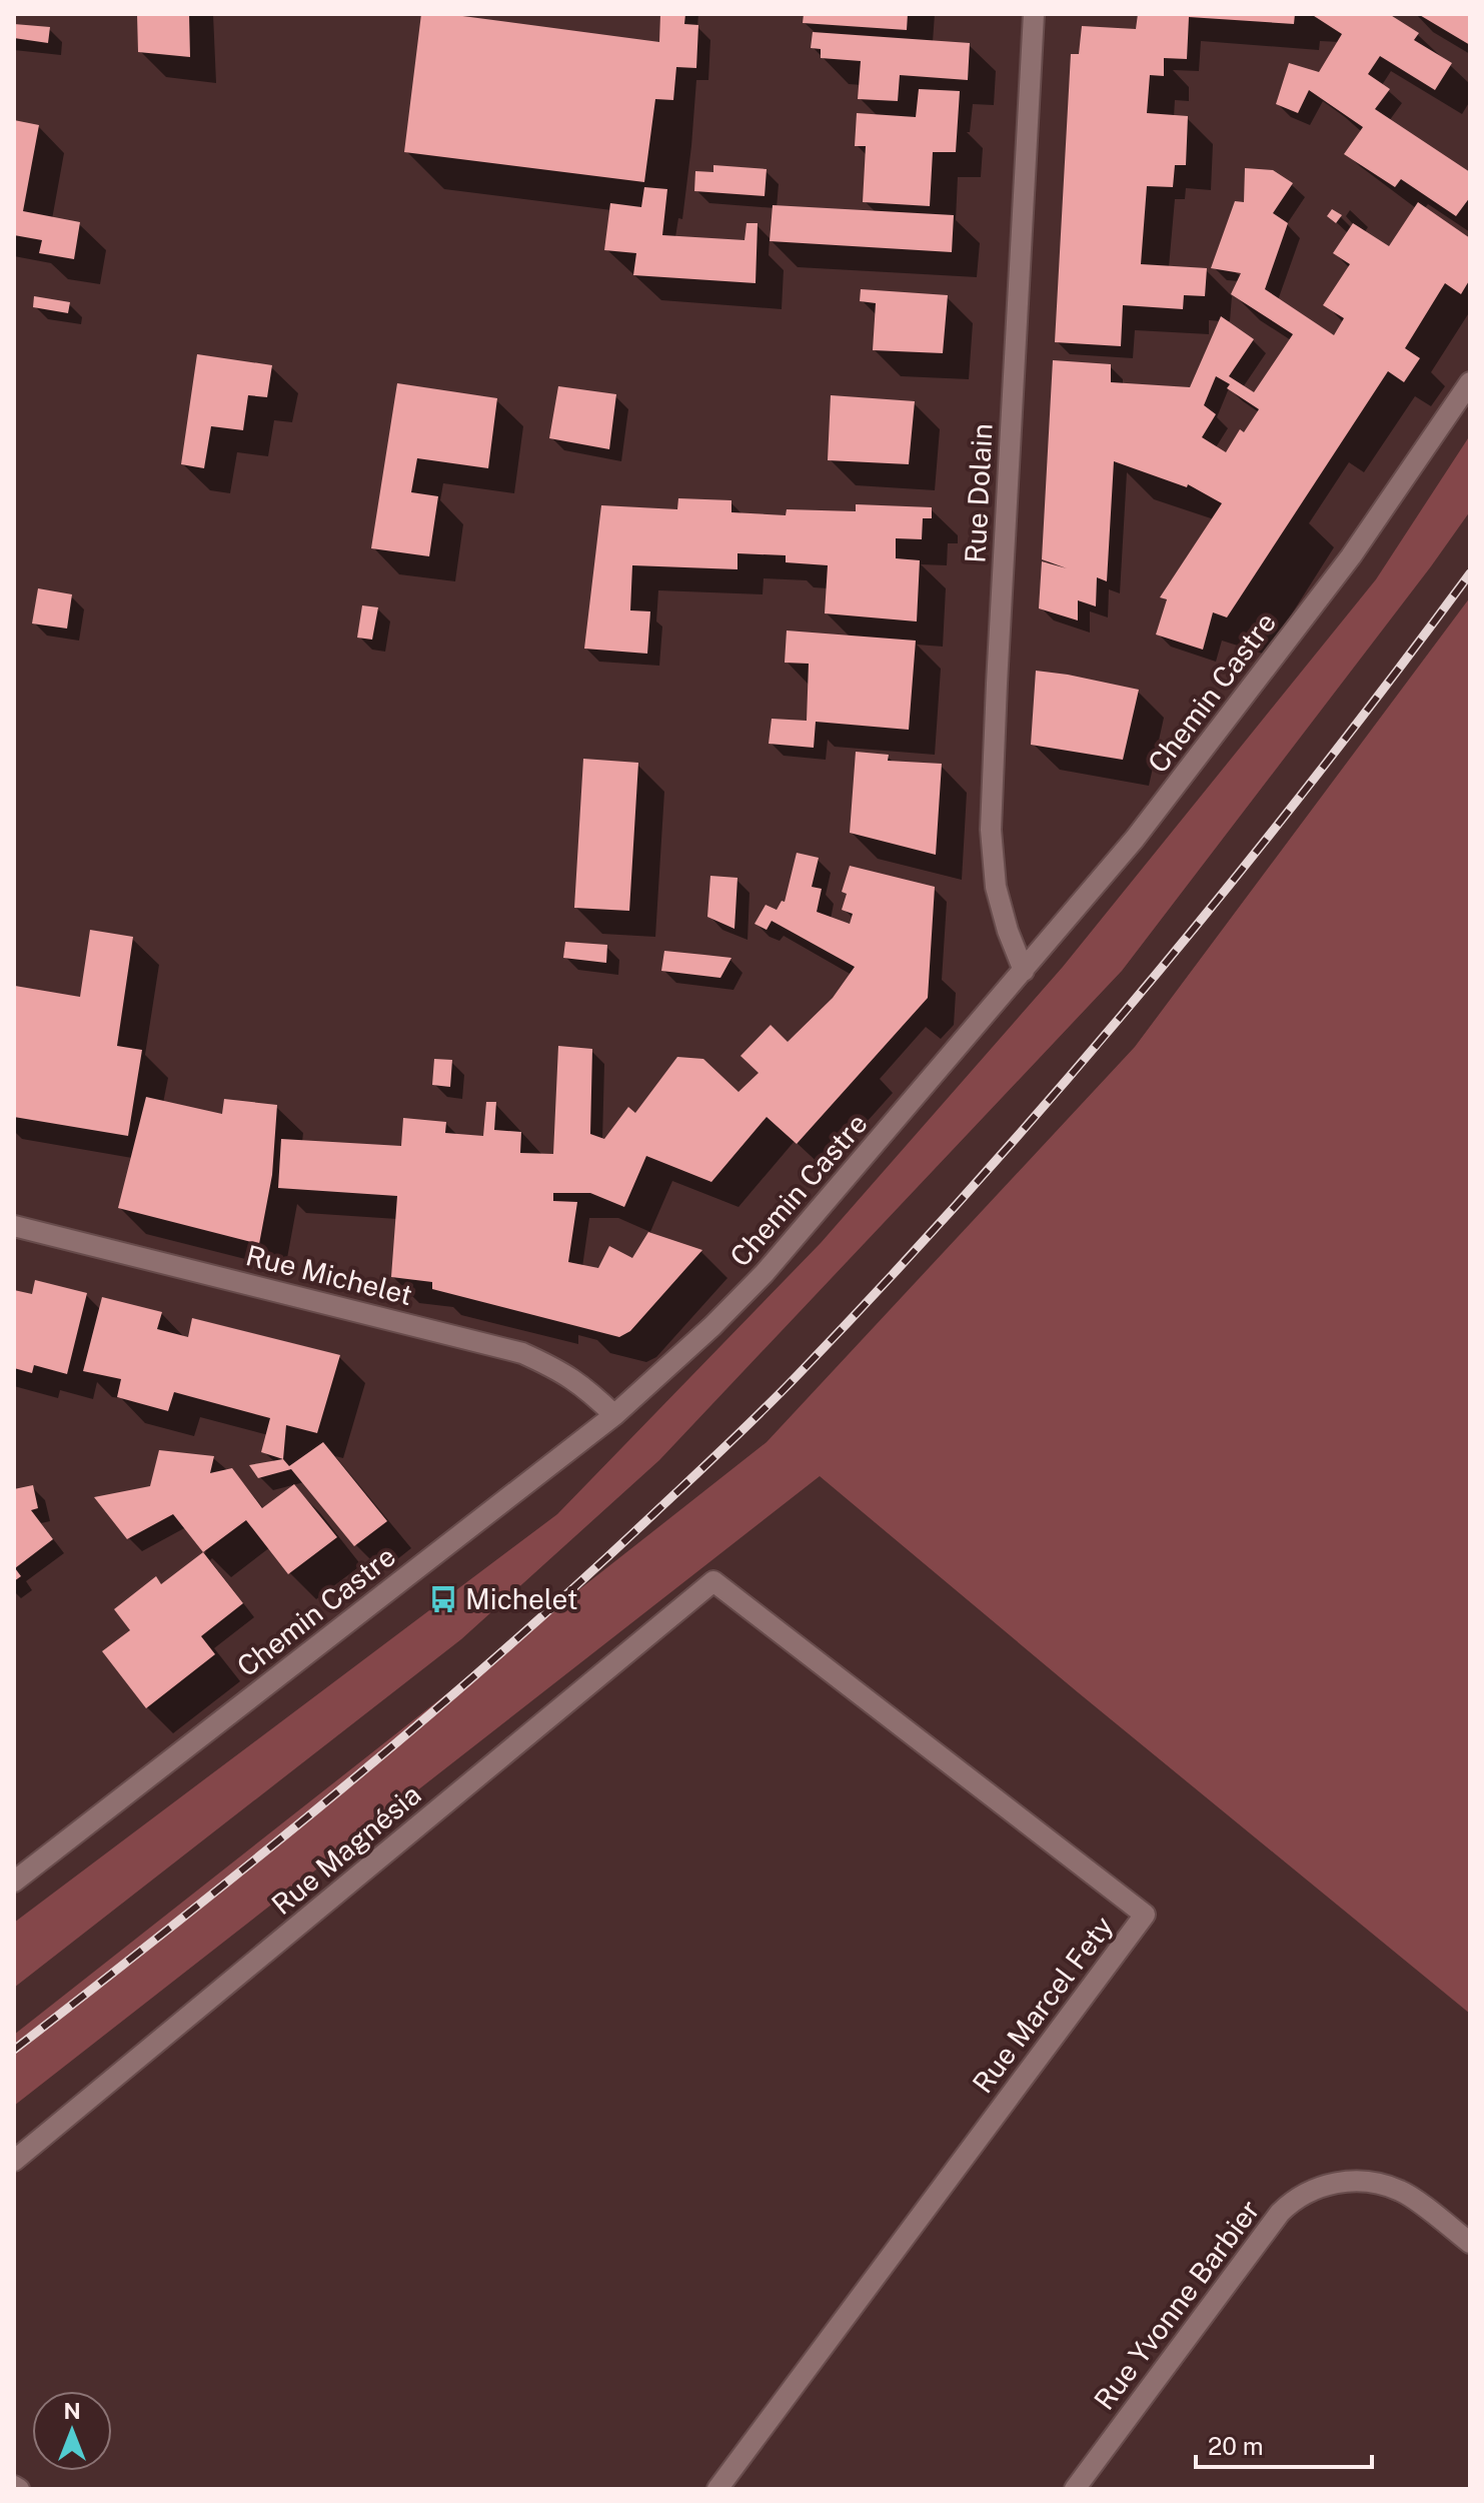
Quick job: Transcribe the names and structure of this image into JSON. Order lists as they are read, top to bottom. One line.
{"streets":{"street":["Rue Dolain","Chemin Castre","Rue Michelet","Rue Magnésia","Rue Marcel Fety","Rue Yvonne Barbier"]},"crossings":[["Rue Dolain","Chemin Castre"],["Chemin Castre","Rue Michelet"],["Rue Magnésia","Rue Marcel Fety"]],"places":{"bus stop":["Michelet"]},"scale_bar":"20 m","north":"top"}
